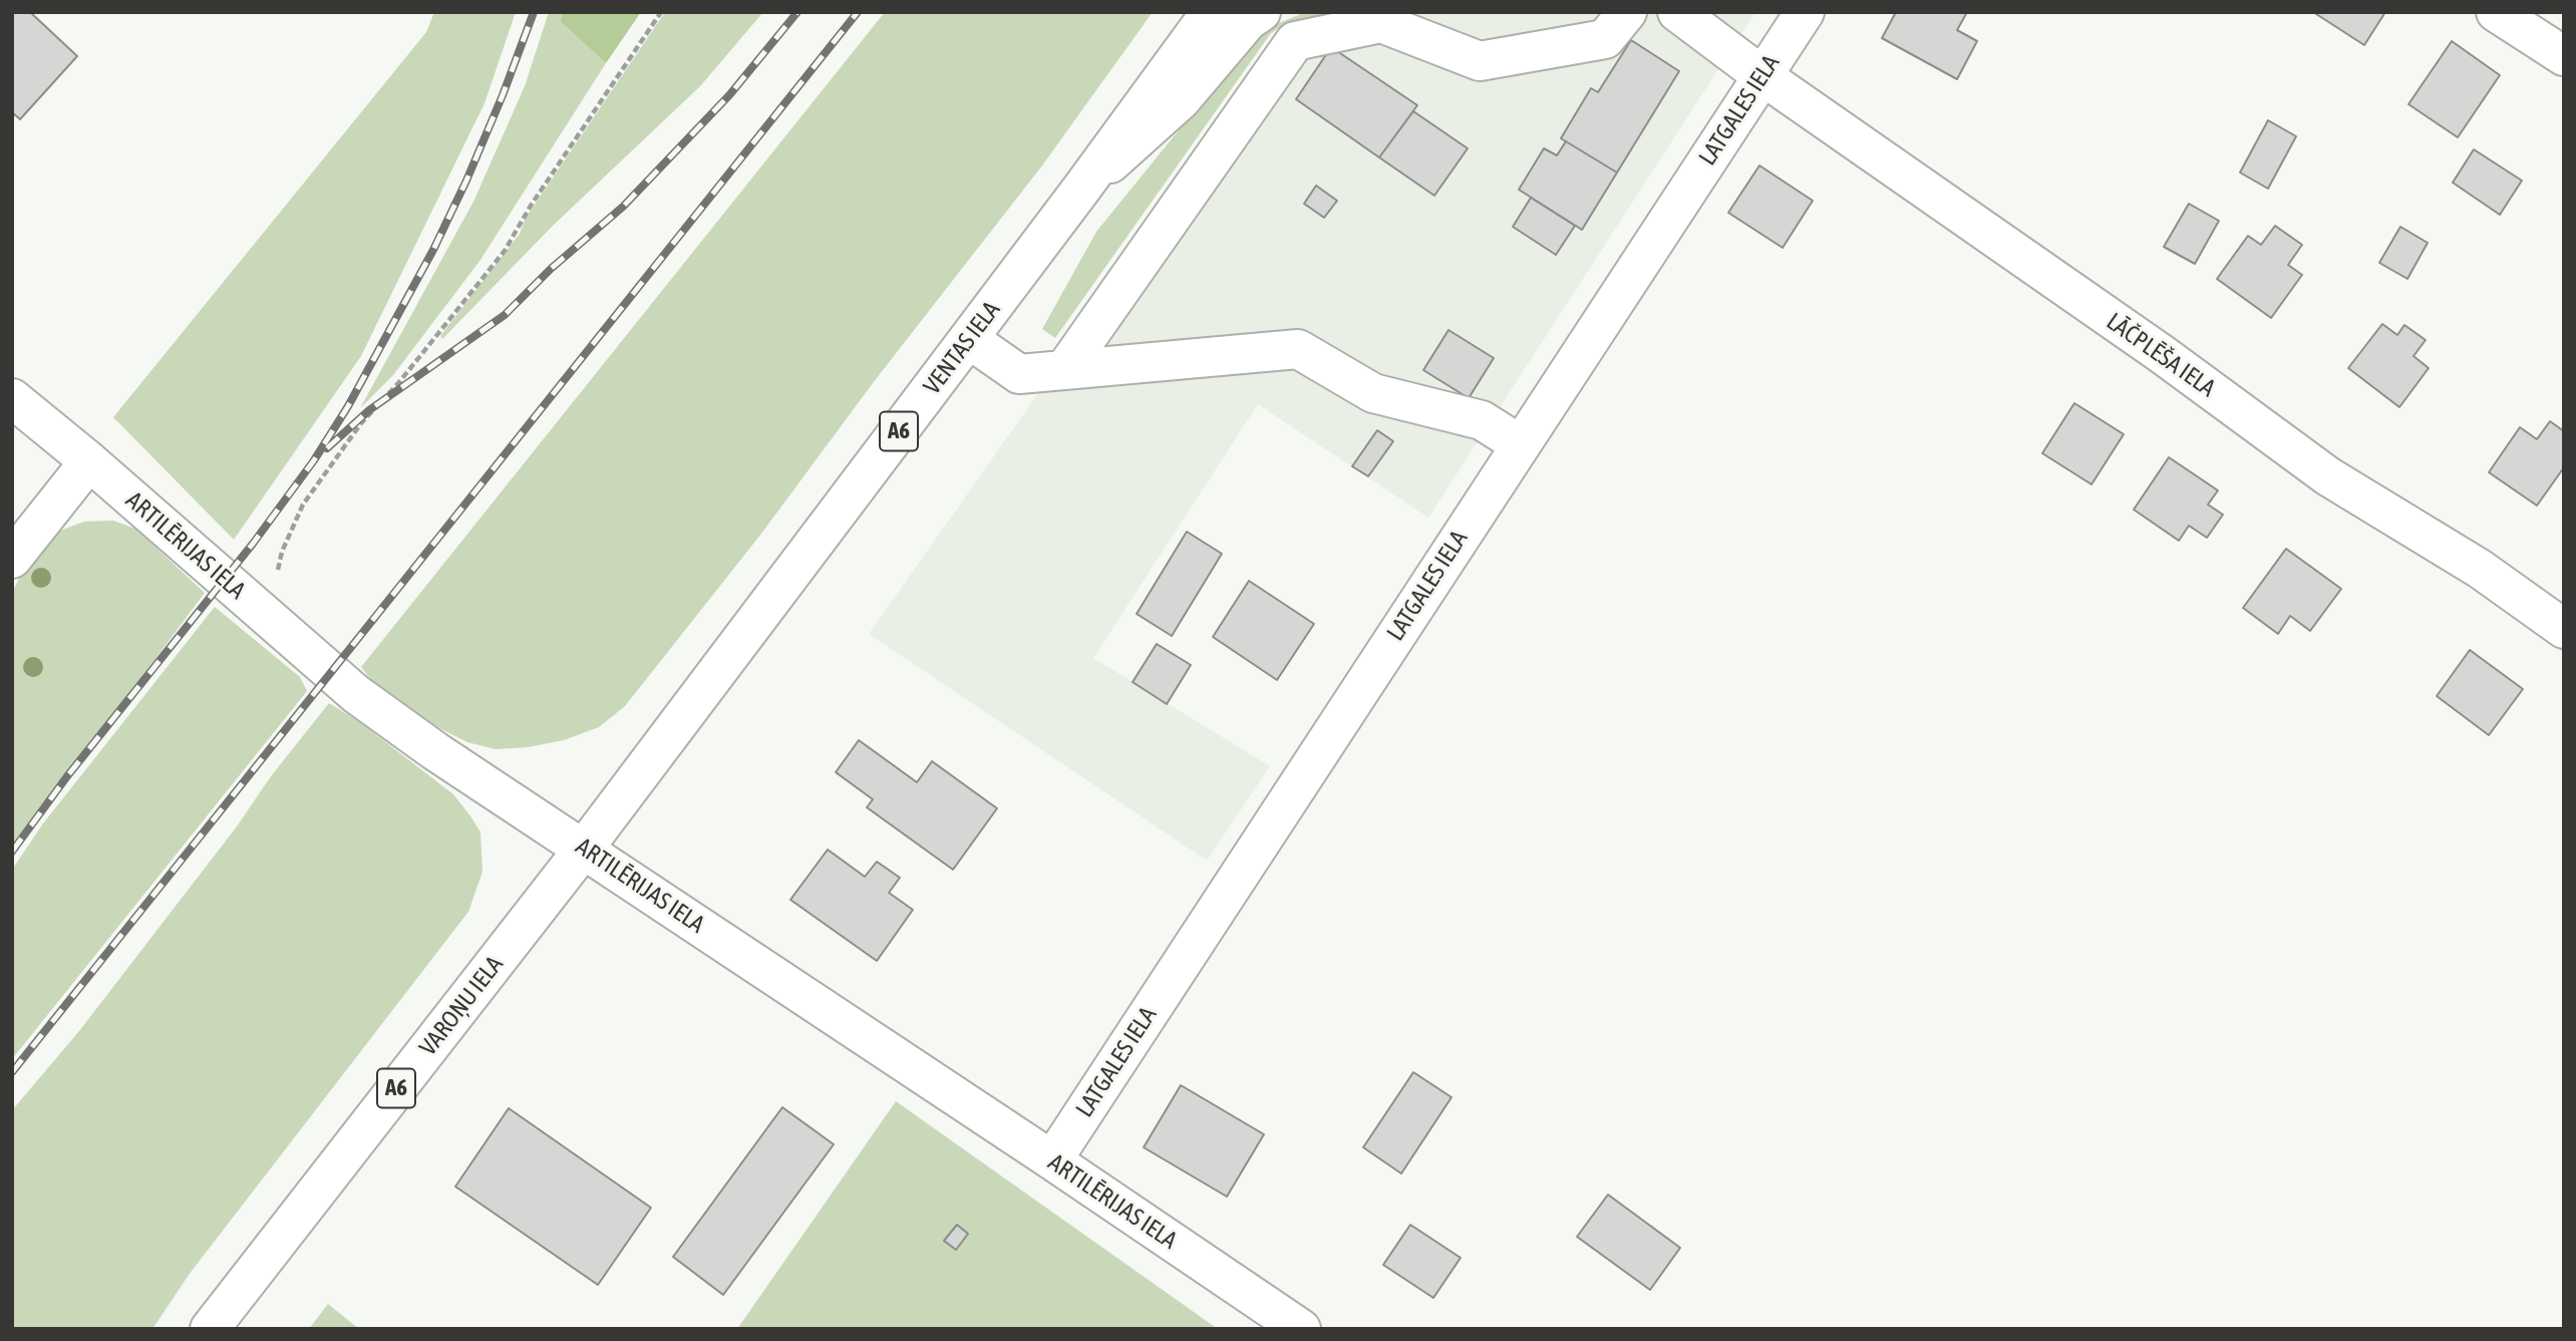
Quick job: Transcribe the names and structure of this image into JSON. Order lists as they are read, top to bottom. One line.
{"streets":{"main road":["LATGALES IELA","VENTAS IELA","LĀČPLĒŠA IELA","A6","ARTILĒRIJAS IELA","VAROŅU IELA"]},"crossings":[["LATGALES IELA","LĀČPLĒŠA IELA"],["LATGALES IELA","ARTILĒRIJAS IELA"],["VENTAS IELA","ARTILĒRIJAS IELA"],["VENTAS IELA","VAROŅU IELA"],["ARTILĒRIJAS IELA","VAROŅU IELA"]]}
